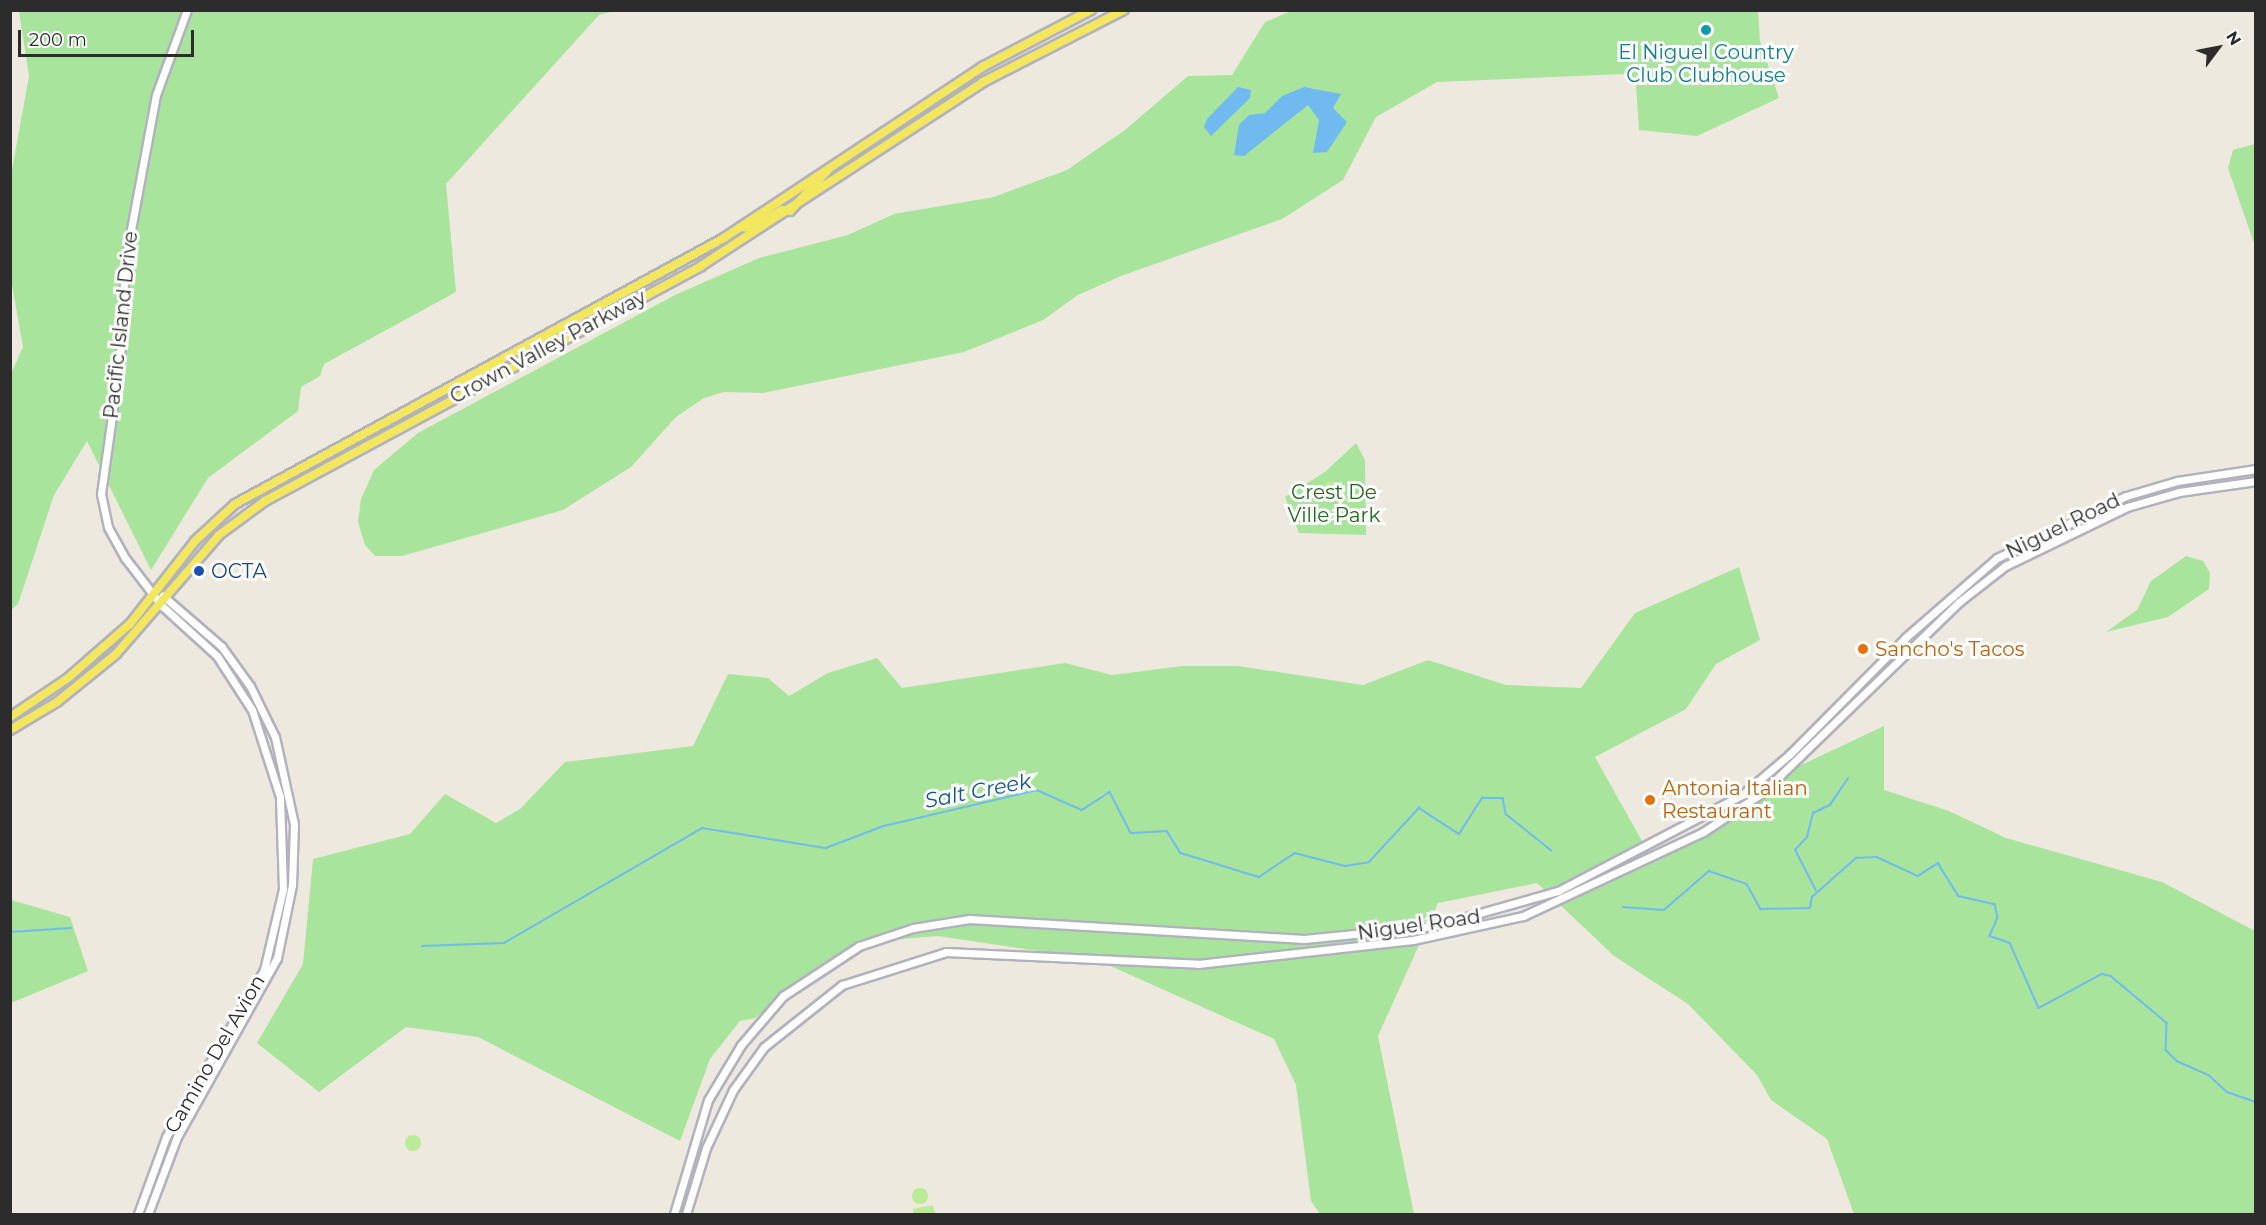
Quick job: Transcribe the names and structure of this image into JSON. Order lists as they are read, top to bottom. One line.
{"streets":{"main road":["Pacific Island Drive","Crown Valley Parkway","Niguel Road","Camino Del Avion"]},"crossings":[["Pacific Island Drive","Crown Valley Parkway"],["Pacific Island Drive","Camino Del Avion"],["Crown Valley Parkway","Camino Del Avion"]],"water":["Salt Creek"],"parks":["Crest De Ville Park"],"places":["El Niguel Country Club Clubhouse","OCTA","Sancho's Tacos","Antonia Italian Restaurant"],"scale_bar":"200 m","north":"top right"}
